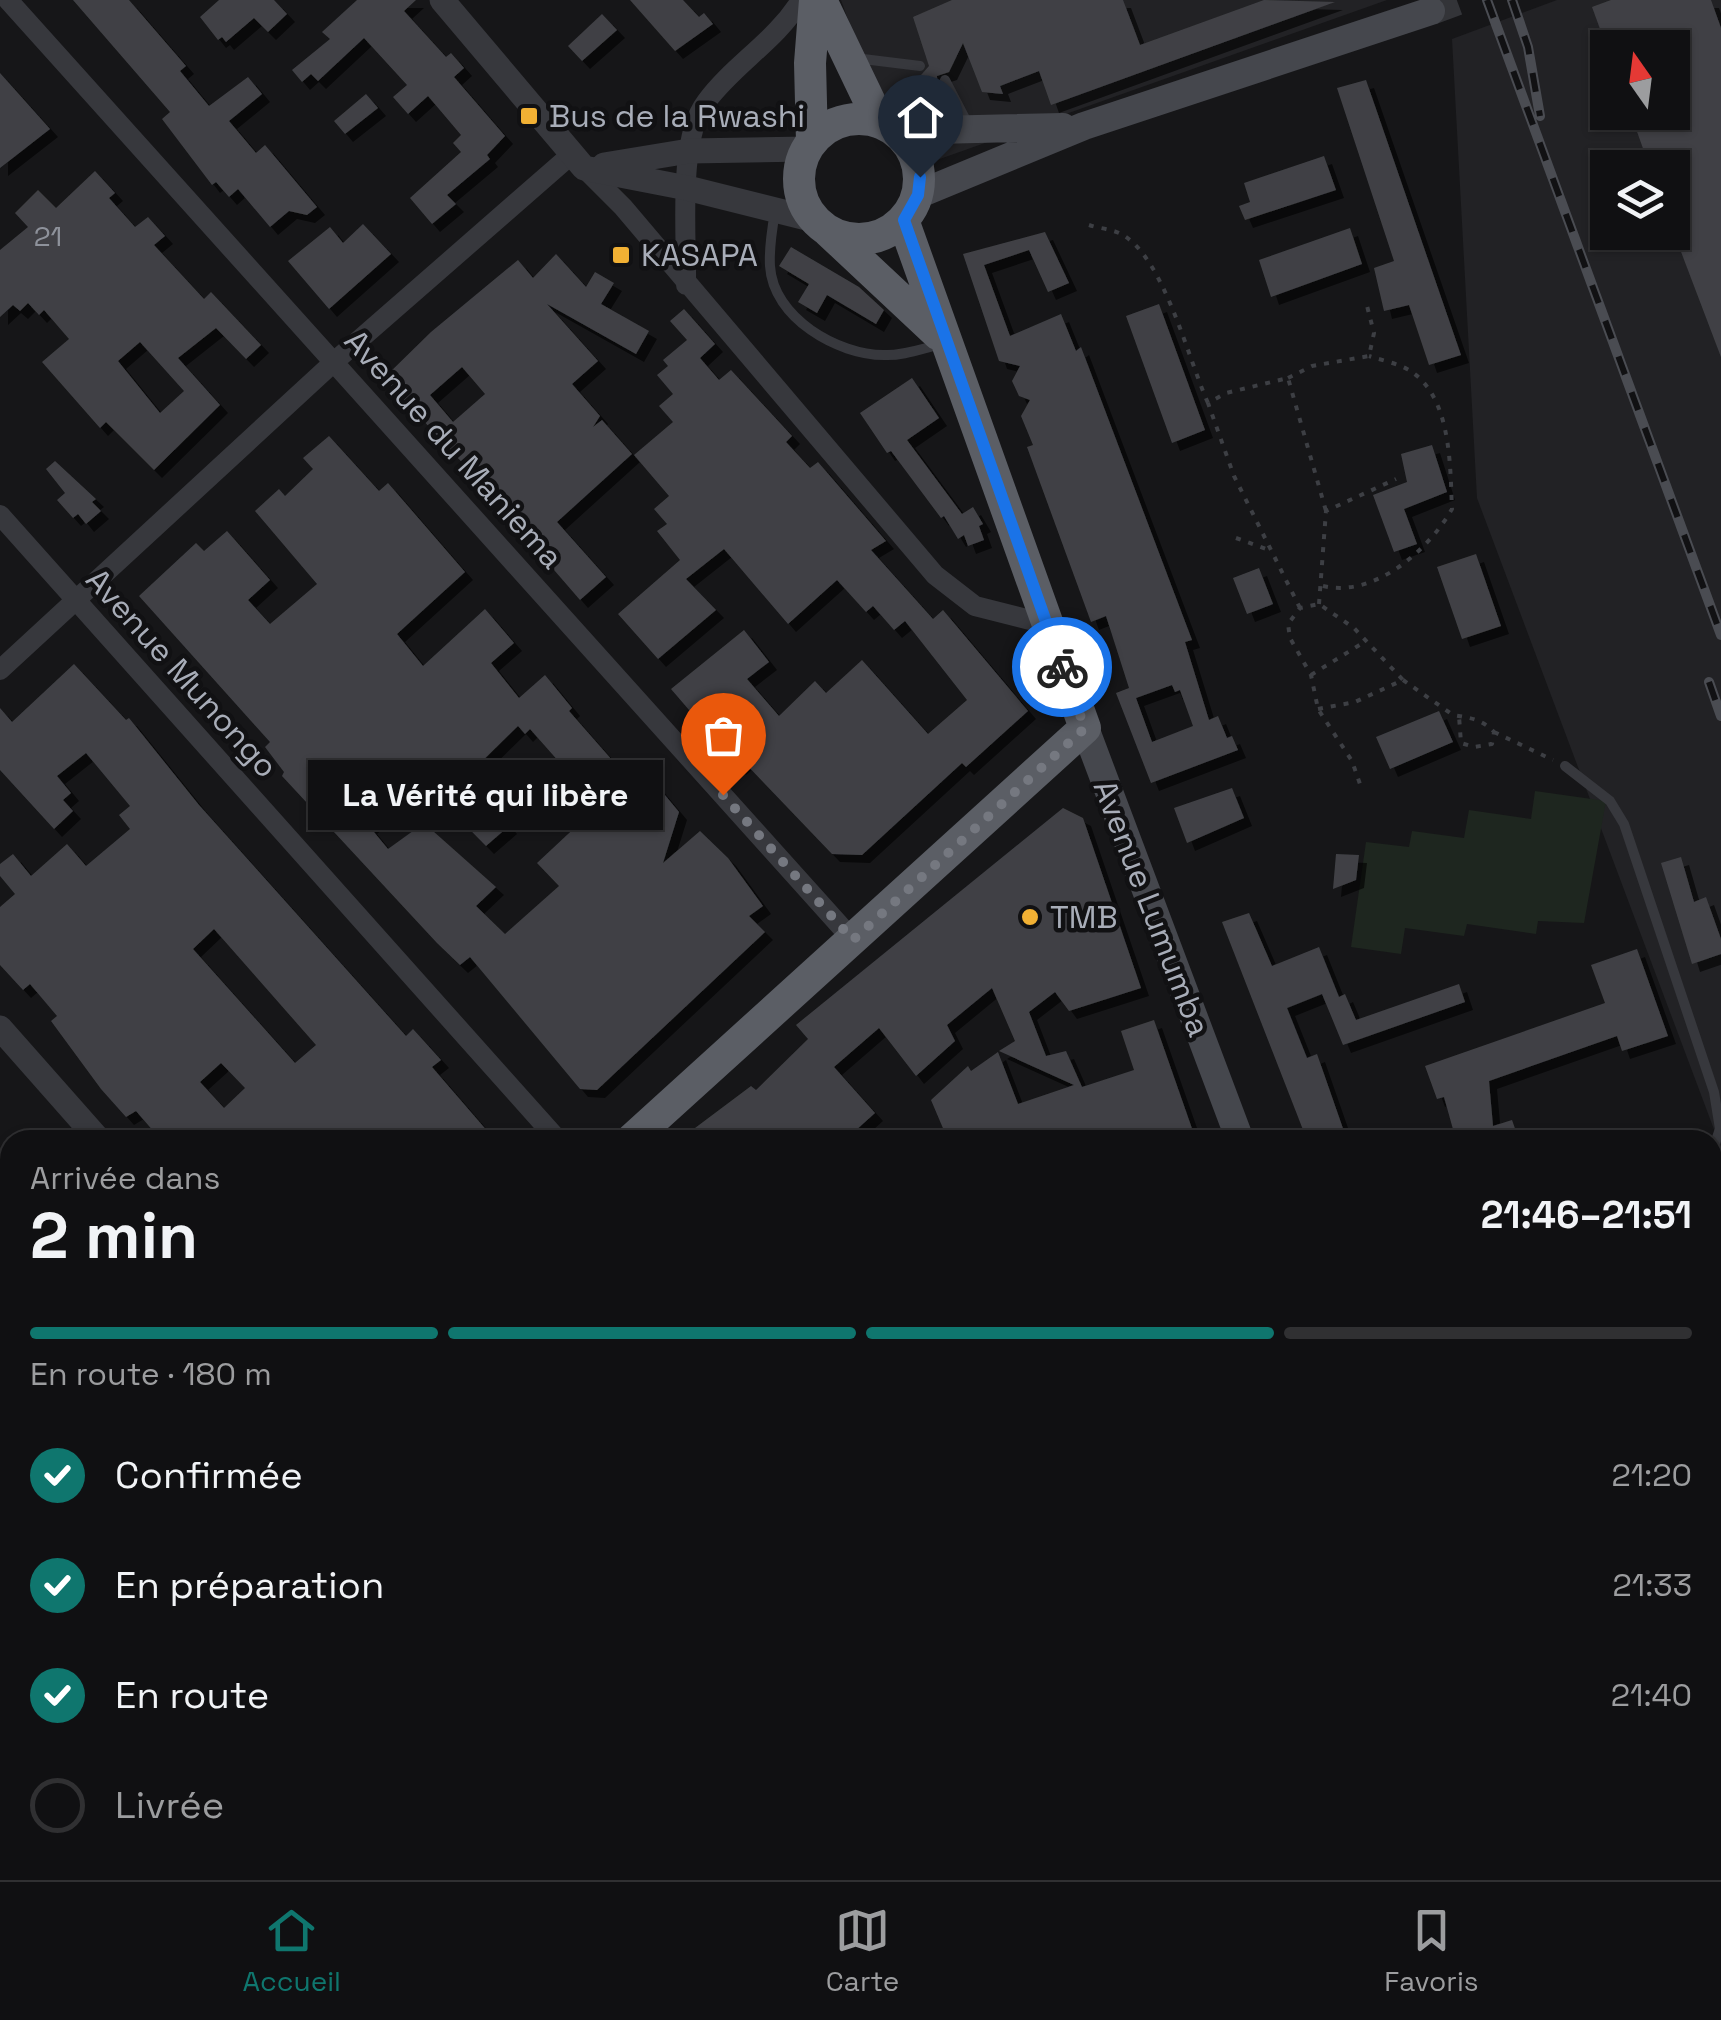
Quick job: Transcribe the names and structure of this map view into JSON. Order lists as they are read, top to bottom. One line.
{"streets":{"highway":["Avenue Lumumba"],"street":["Avenue du Maniema","Avenue Munongo"]},"places":{"transit":["Bus de la Rwashi","KASAPA"],"other":["La Vérité qui libère","TMB"]},"house_numbers":["21"],"north":"top","page":{"bubble":"La Vérité qui libère","heading":["2 min","Arrivée dans","21:46–21:51"],"bar":"En route · 180 m","list":[["Confirmée","21:20"],["En préparation","21:33"],["En route","21:40"],"Livrée"],"tabs":["Accueil","Carte","Favoris"]}}
